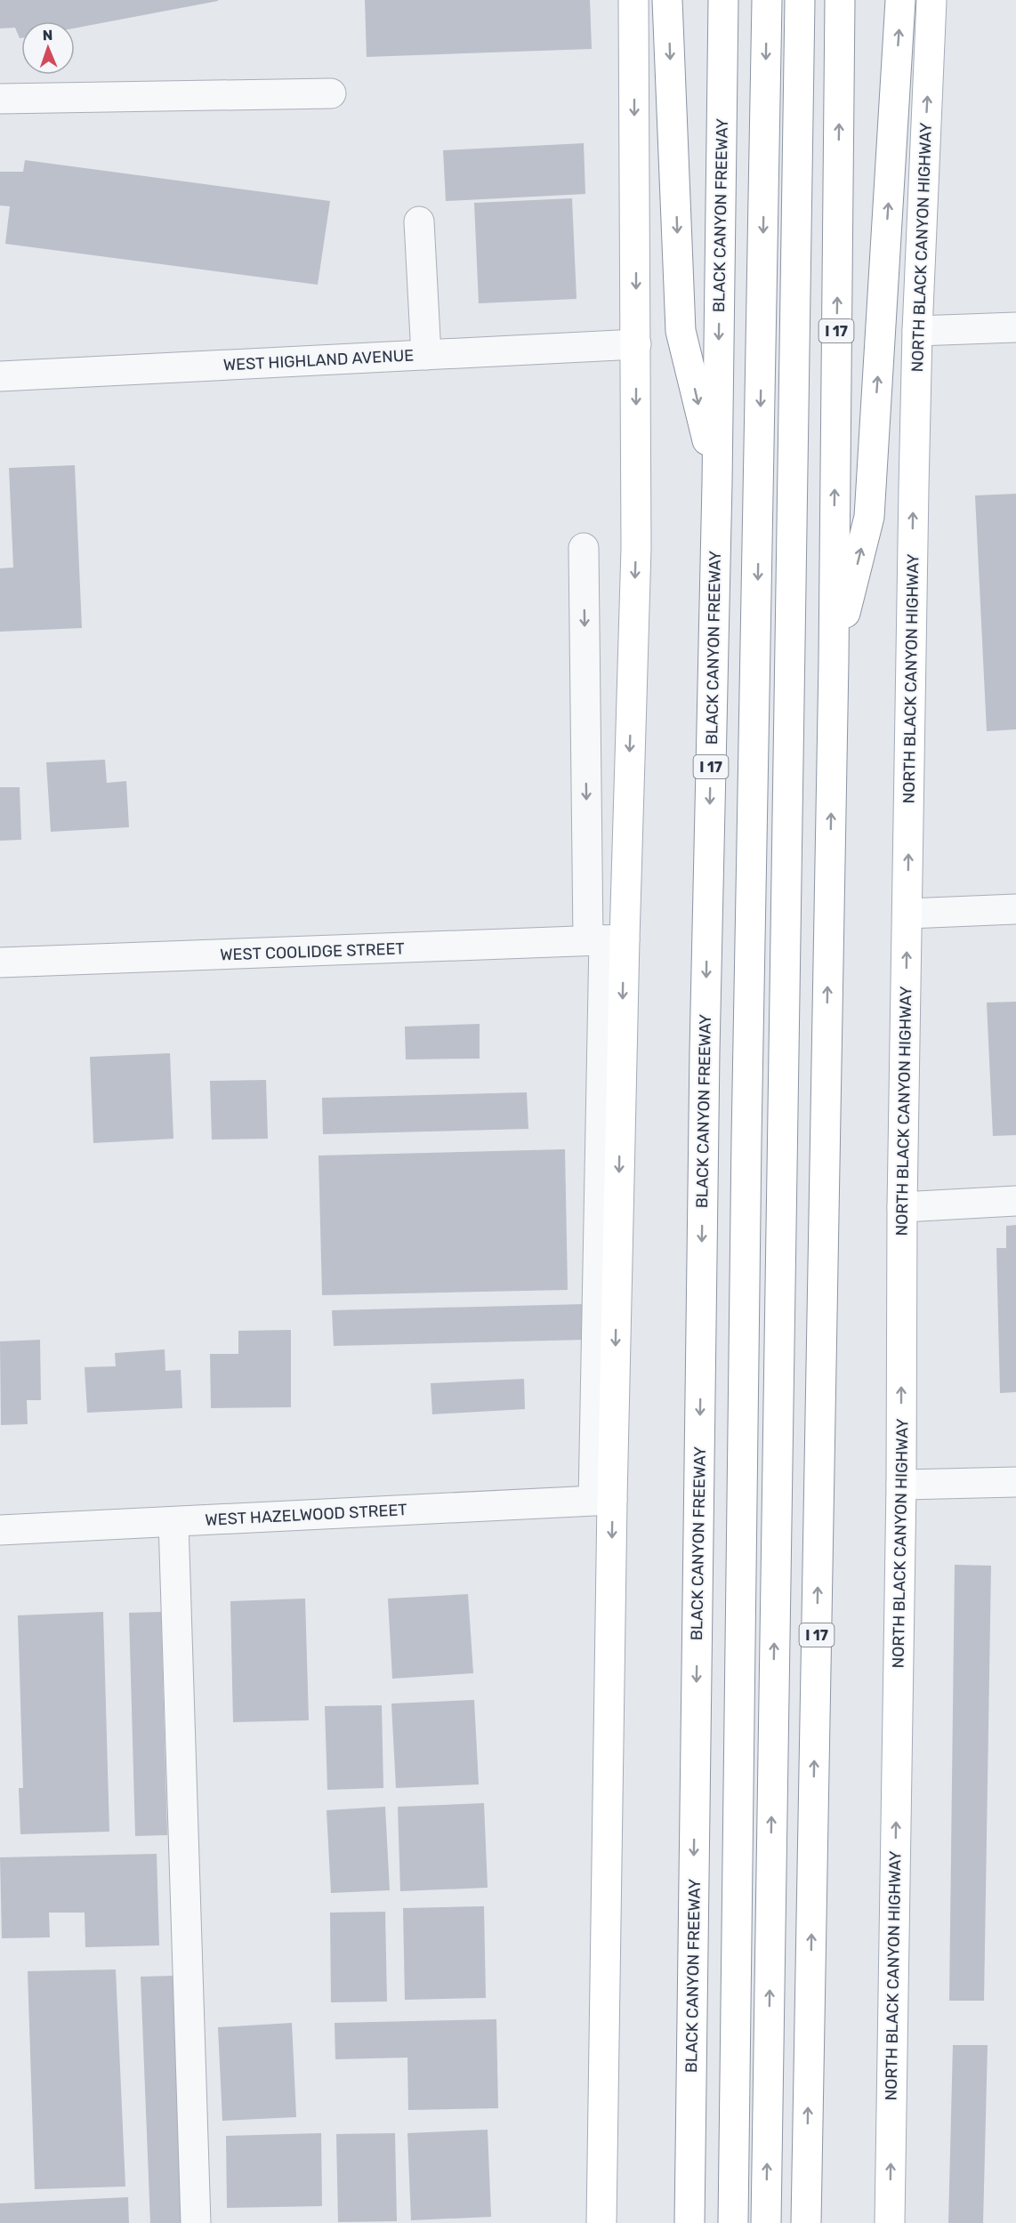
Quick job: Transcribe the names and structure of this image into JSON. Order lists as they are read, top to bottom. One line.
{"streets":{"main road":["BLACK CANYON FREEWAY","NORTH BLACK CANYON HIGHWAY","I 17"],"street":["WEST HIGHLAND AVENUE","WEST COOLIDGE STREET","WEST HAZELWOOD STREET"]},"north":"top"}
